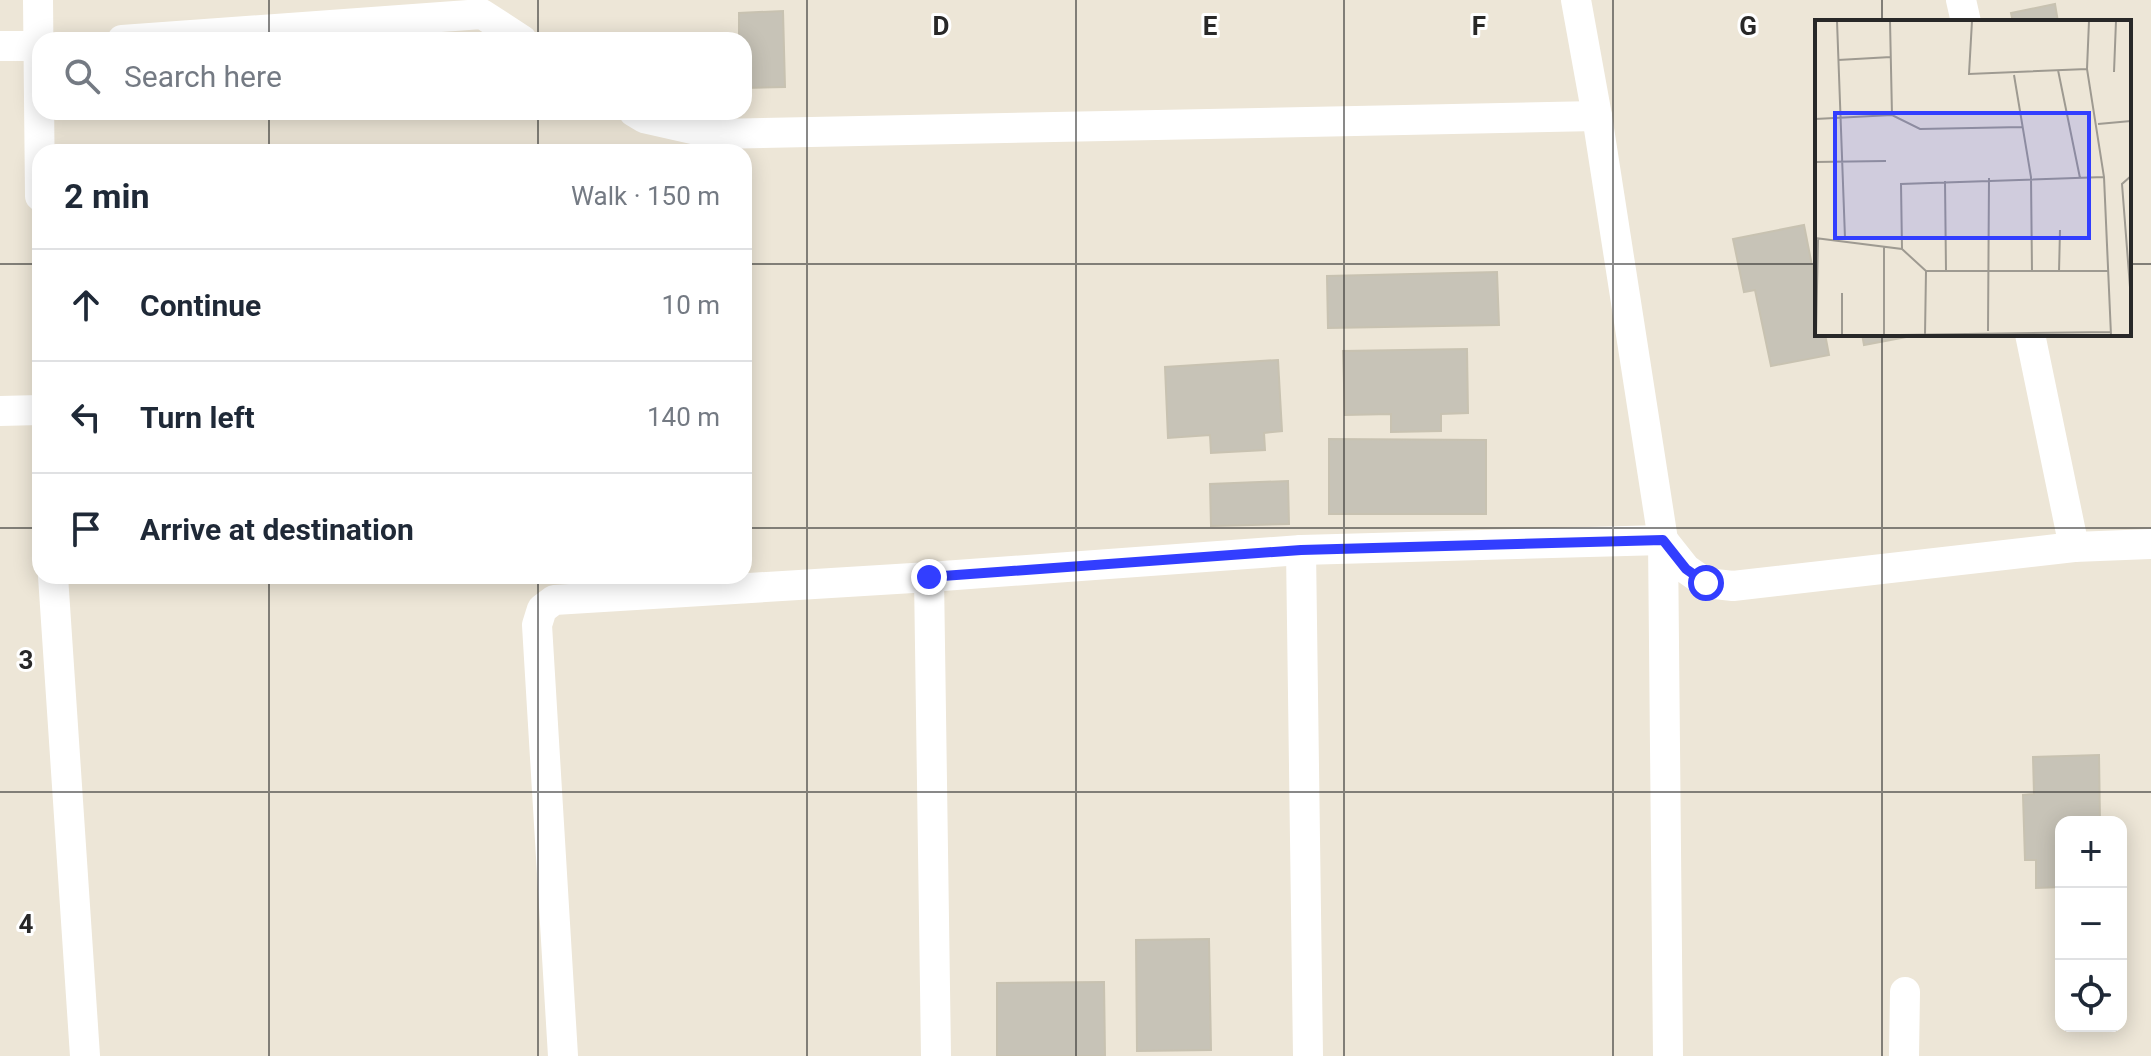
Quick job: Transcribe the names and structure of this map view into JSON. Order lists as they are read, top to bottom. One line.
{"page":{"search":"Search here","heading":["2 min","Walk · 150 m"],"list":[["Continue","10 m"],["Turn left","140 m"],"Arrive at destination"],"map_buttons":["+","−"]},"grid":{"columns":["D","E","F","G"],"rows":["3","4"]}}
